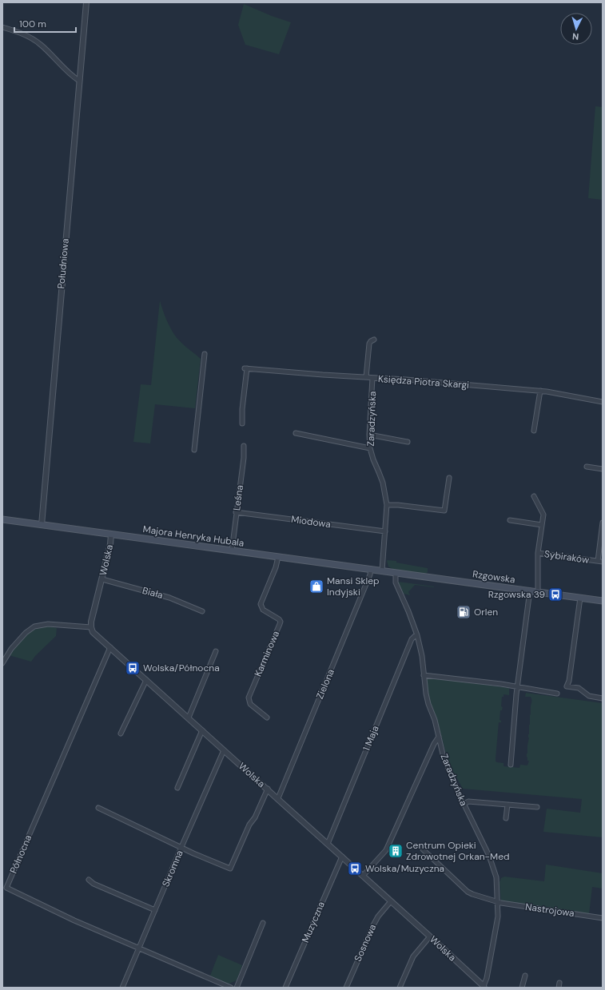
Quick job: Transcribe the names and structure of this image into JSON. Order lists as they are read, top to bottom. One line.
{"streets":{"main road":["Majora Henryka Hubala","Rzgowska"],"street":["Południowa","Księdza Piotra Skargi","Zaradzyńska","Leśna","Miodowa","Sybiraków","Wolska","Biała","Karminowa","Zielona","1 Maja","Północna","Skromna","Nastrojowa","Muzyczna","Sosnowa"]},"crossings":[["Południowa","Majora Henryka Hubala"],["Księdza Piotra Skargi","Zaradzyńska"],["Zaradzyńska","Miodowa"],["Zaradzyńska","Majora Henryka Hubala"],["Zaradzyńska","Wolska"],["Zaradzyńska","Rzgowska"],["Zaradzyńska","1 Maja"],["Zaradzyńska","Nastrojowa"],["Leśna","Miodowa"],["Leśna","Majora Henryka Hubala"],["Majora Henryka Hubala","Wolska"],["Majora Henryka Hubala","Rzgowska"],["Majora Henryka Hubala","Karminowa"],["Majora Henryka Hubala","Zielona"],["Wolska","Biała"],["Wolska","Zielona"],["Wolska","1 Maja"],["Wolska","Północna"],["Wolska","Skromna"],["Wolska","Muzyczna"],["Wolska","Sosnowa"],["Północna","Skromna"]],"places":{"shop":["Mansi Sklep Indyjski"],"bus stop":["Rzgowska 39","Wolska/Północna","Wolska/Muzyczna"],"fuel station":["Orlen"],"building":["Centrum Opieki Zdrowotnej Orkan-Med"]},"scale_bar":"100 m","north":"bottom"}
